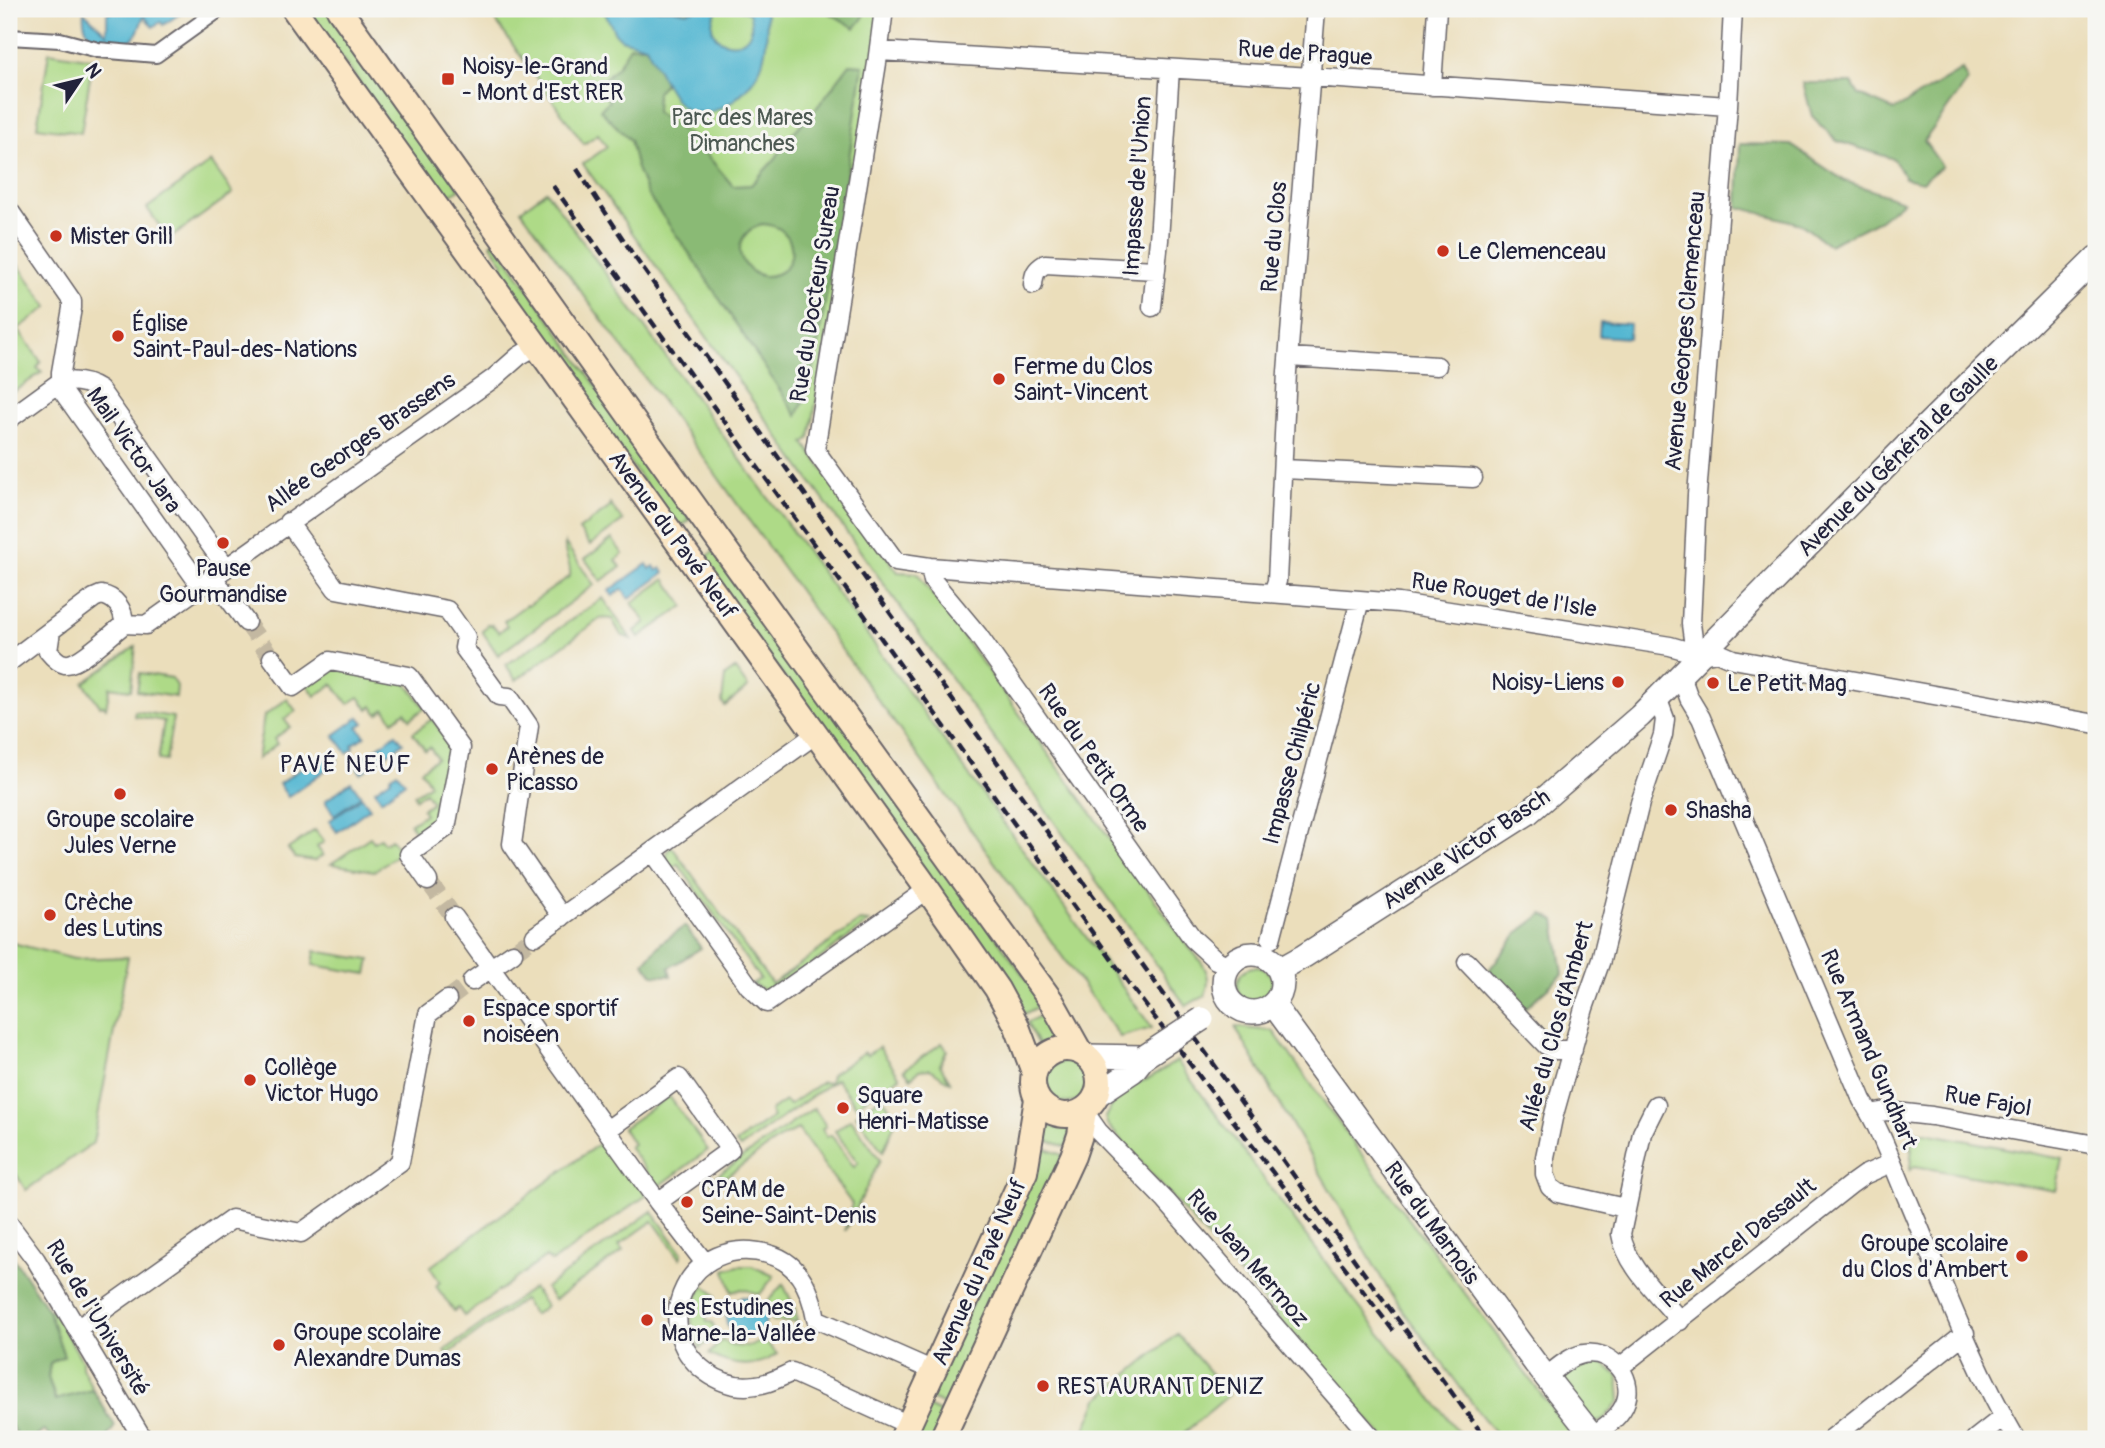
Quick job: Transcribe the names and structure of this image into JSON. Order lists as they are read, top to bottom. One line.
{"streets":{"main road":["Avenue du Pavé Neuf"],"street":["Rue de Prague","Impasse de l'Union","Rue du Clos","Rue du Docteur Sureau","Avenue Georges Clemenceau","Allée Georges Brassens","Mail Victor Jara","Avenue du Général de Gaulle","Rue Rouget de l'Isle","Rue du Petit Orme","Impasse Chilpéric","Avenue Victor Basch","Allée du Clos d’Ambert","Rue Armand Gundhart","Rue Fajol","Rue du Marnois","Rue Marcel Dassault","Rue Jean Mermoz","Rue de l'Université"]},"crossings":[["Rue de Prague","Impasse de l'Union"],["Rue de Prague","Rue du Clos"],["Rue de Prague","Rue du Docteur Sureau"],["Rue de Prague","Avenue Georges Clemenceau"],["Rue du Clos","Rue Rouget de l'Isle"],["Rue du Docteur Sureau","Rue Rouget de l'Isle"],["Avenue Georges Clemenceau","Avenue du Général de Gaulle"],["Avenue Georges Clemenceau","Rue Rouget de l'Isle"],["Avenue Georges Clemenceau","Avenue Victor Basch"],["Allée Georges Brassens","Mail Victor Jara"],["Allée Georges Brassens","Avenue du Pavé Neuf"],["Avenue du Général de Gaulle","Rue Rouget de l'Isle"],["Avenue du Général de Gaulle","Avenue Victor Basch"],["Avenue du Pavé Neuf","Rue Jean Mermoz"],["Rue Rouget de l'Isle","Rue du Petit Orme"],["Rue Rouget de l'Isle","Impasse Chilpéric"],["Rue Rouget de l'Isle","Avenue Victor Basch"],["Rue du Petit Orme","Avenue Victor Basch"],["Rue du Petit Orme","Rue du Marnois"],["Avenue Victor Basch","Allée du Clos d’Ambert"],["Avenue Victor Basch","Rue Armand Gundhart"],["Avenue Victor Basch","Rue du Marnois"],["Rue Armand Gundhart","Rue Fajol"],["Rue Armand Gundhart","Rue Marcel Dassault"]],"districts":["PAVÉ NEUF"],"parks":["Parc des Mares Dimanches"],"places":{"transit":["Noisy-le-Grand - Mont d'Est RER"],"other":["Mister Grill","Le Clemenceau","Église Saint-Paul-des-Nations","Ferme du Clos Saint-Vincent","Pause Gourmandise","Noisy-Liens","Le Petit Mag","Arènes de Picasso","Groupe scolaire Jules Verne","Shasha","Crèche des Lutins","Espace sportif noiséen","Collège Victor Hugo","Square Henri-Matisse","CPAM de Seine-Saint-Denis","Groupe scolaire du Clos d'Ambert","Les Estudines Marne-la-Vallée","Groupe scolaire Alexandre Dumas","RESTAURANT DENIZ"]},"north":"top right"}
